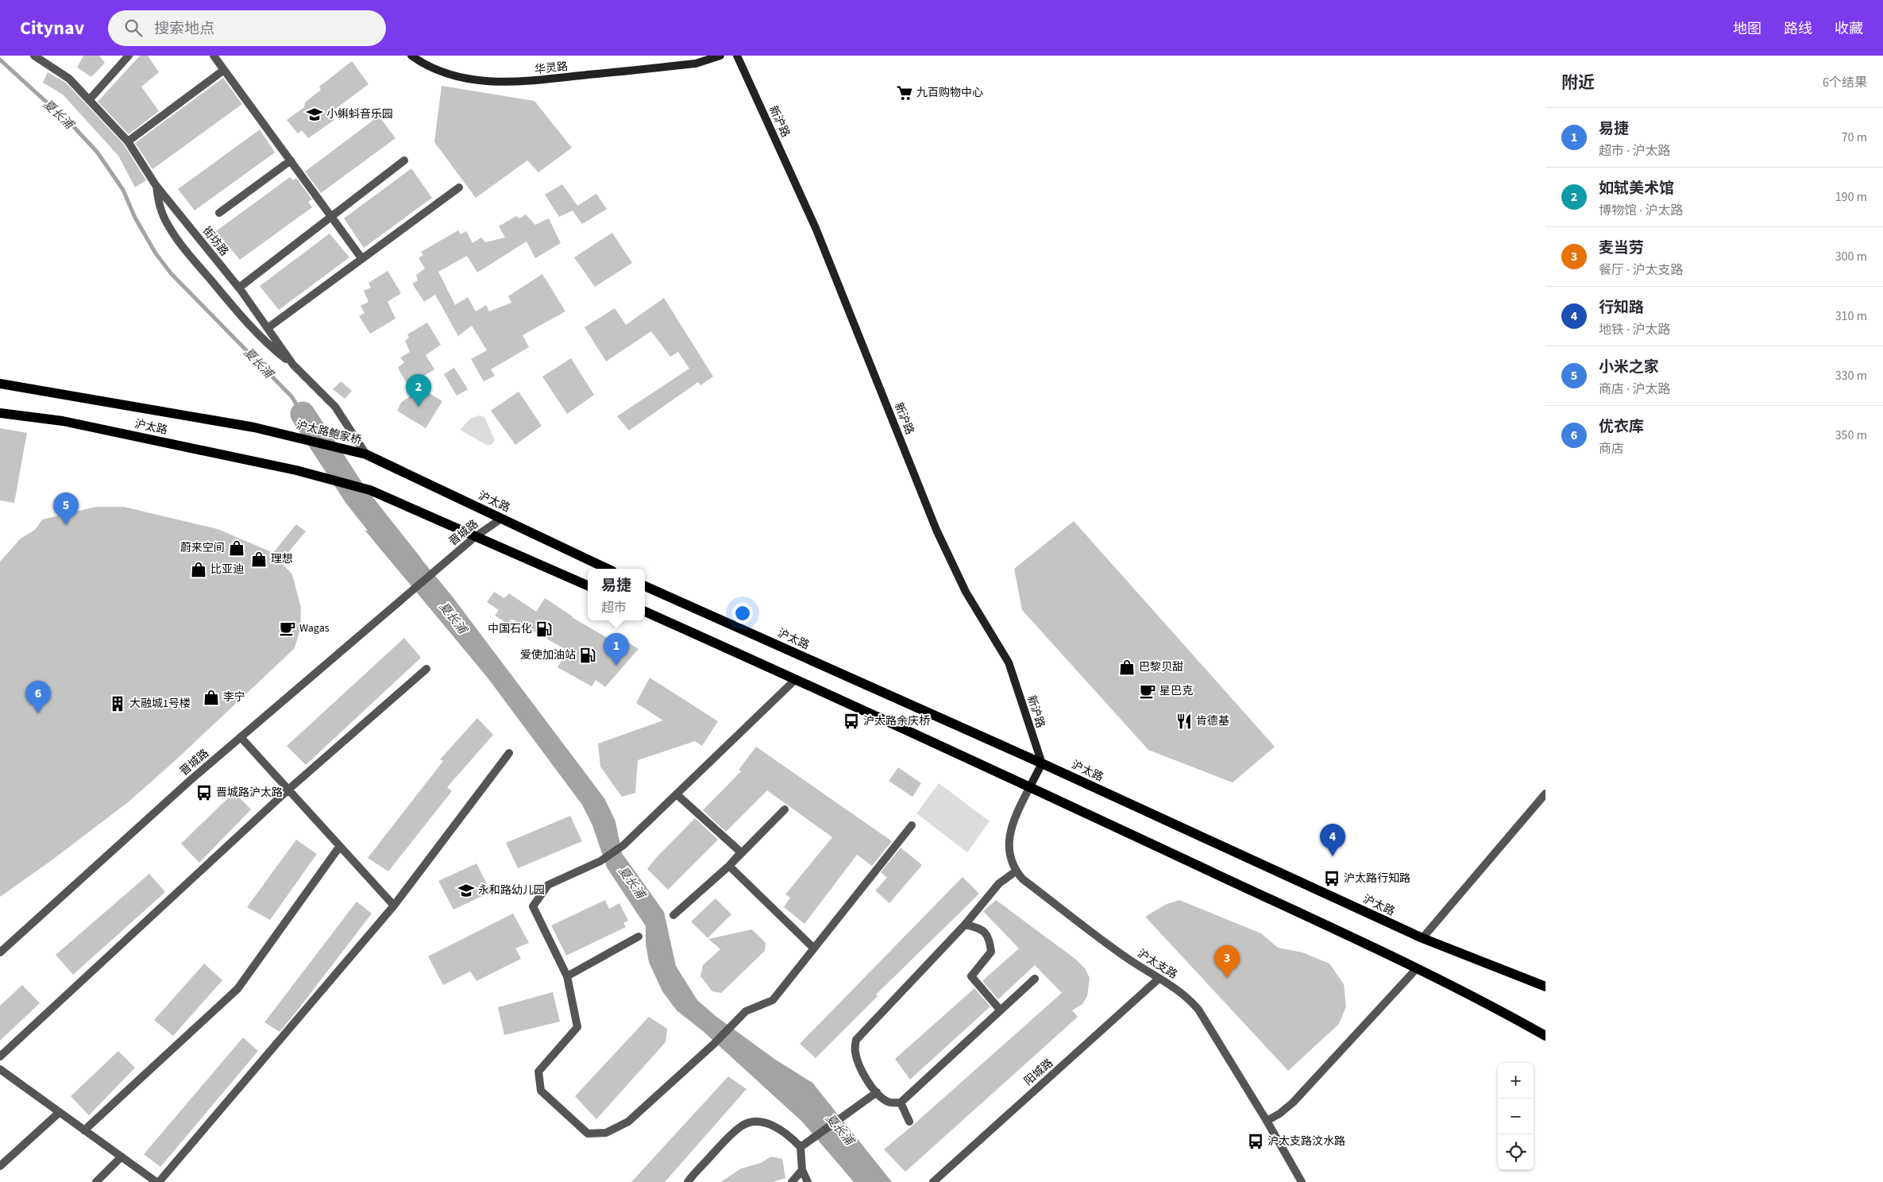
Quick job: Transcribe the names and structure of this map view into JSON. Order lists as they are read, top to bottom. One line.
{"streets":{"main road":["华灵路","新沪路","沪太路","沪太路鲍家桥"],"street":["街坊路","晋城路","沪太支路","阳城路"]},"crossings":[["新沪路","沪太路"],["街坊路","沪太路"],["街坊路","沪太路鲍家桥"],["沪太路","沪太路鲍家桥"],["沪太路","晋城路"],["沪太支路","阳城路"]],"water":["夏长浦"],"places":{"supermarket":["九百购物中心"],"school or university":["小蝌蚪音乐园","永和路幼儿园"],"shop":["蔚来空间","理想","比亚迪","巴黎贝甜","李宁"],"cafe":["Wagas","星巴克"],"fuel station":["中国石化","爱使加油站"],"building":["大融城1号楼"],"bus stop":["沪太路余庆桥","晋城路沪太路","沪太路行知路","沪太支路汶水路"],"restaurant":["肯德基"]},"page":{"header":"Citynav","search":"搜索地点","nav":["地图","路线","收藏"],"heading":["附近","6个结果"],"list":[{"mark":"1","name":"易捷","note":"超市 · 沪太路","value":"70 m"},{"mark":"2","name":"如轼美术馆","note":"博物馆 · 沪太路","value":"190 m"},{"mark":"3","name":"麦当劳","note":"餐厅 · 沪太支路","value":"300 m"},{"mark":"4","name":"行知路","note":"地铁 · 沪太路","value":"310 m"},{"mark":"5","name":"小米之家","note":"商店 · 沪太路","value":"330 m"},{"mark":"6","name":"优衣库","note":"商店","value":"350 m"}],"pins":["2","5","1","6","4","3"],"popup":["易捷","超市"],"map_buttons":["+","−"]}}
